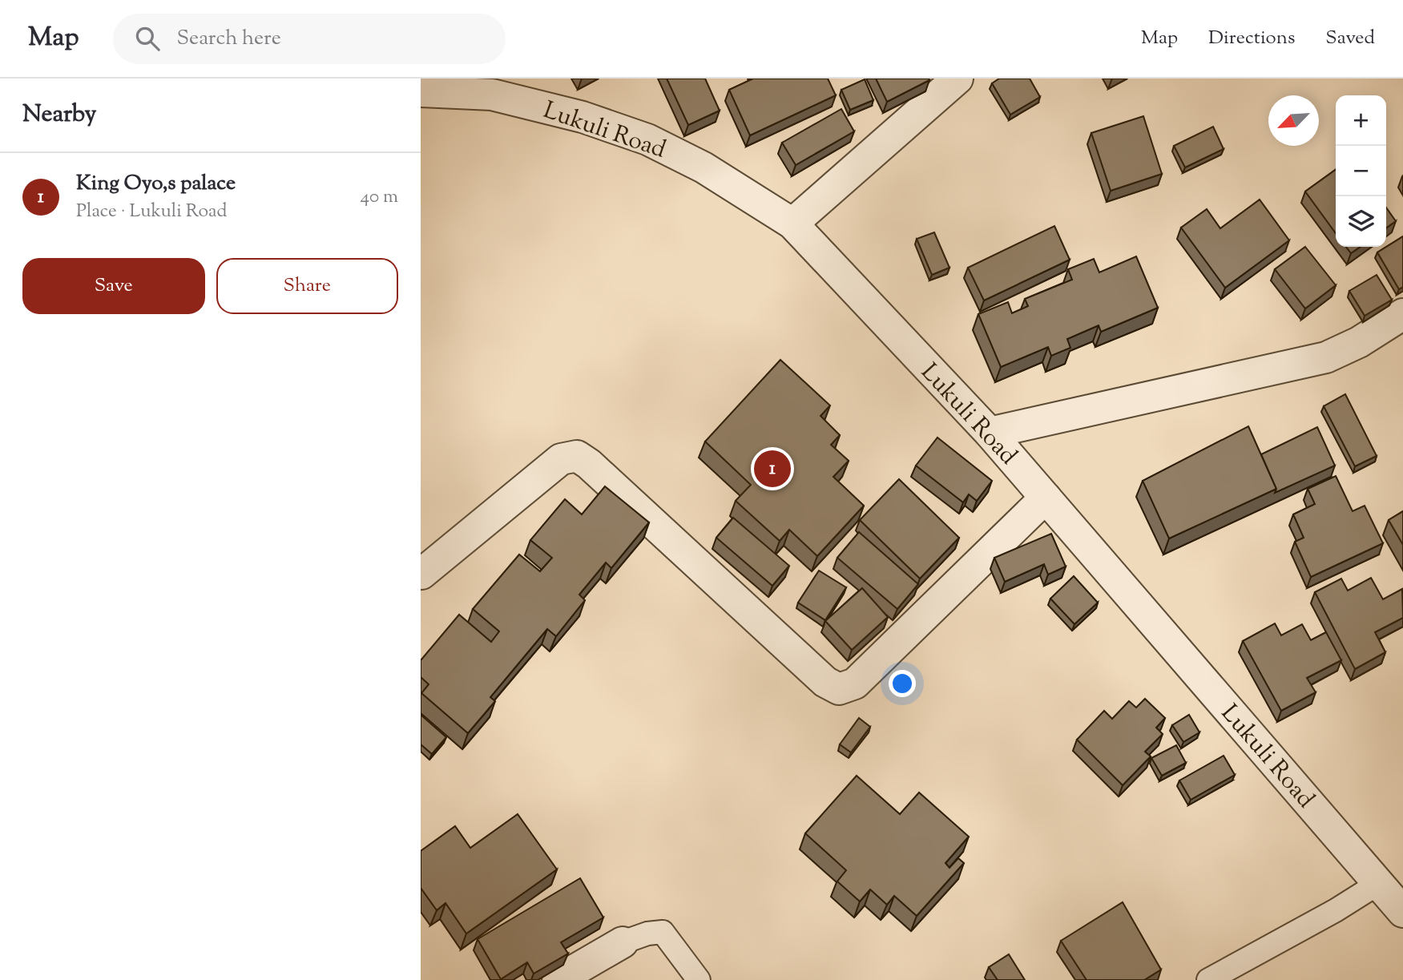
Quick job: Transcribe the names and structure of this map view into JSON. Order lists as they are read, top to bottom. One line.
{"streets":{"street":["Lukuli Road"]},"north":"bottom left","page":{"header":"Map","search":"Search here","nav":["Map","Directions","Saved"],"heading":"Nearby","map_buttons":["+","−"],"list":[{"mark":"1","name":"King Oyo,s palace","note":"Place · Lukuli Road","value":"40 m"}],"buttons":["Save","Share"],"pins":"1"}}
